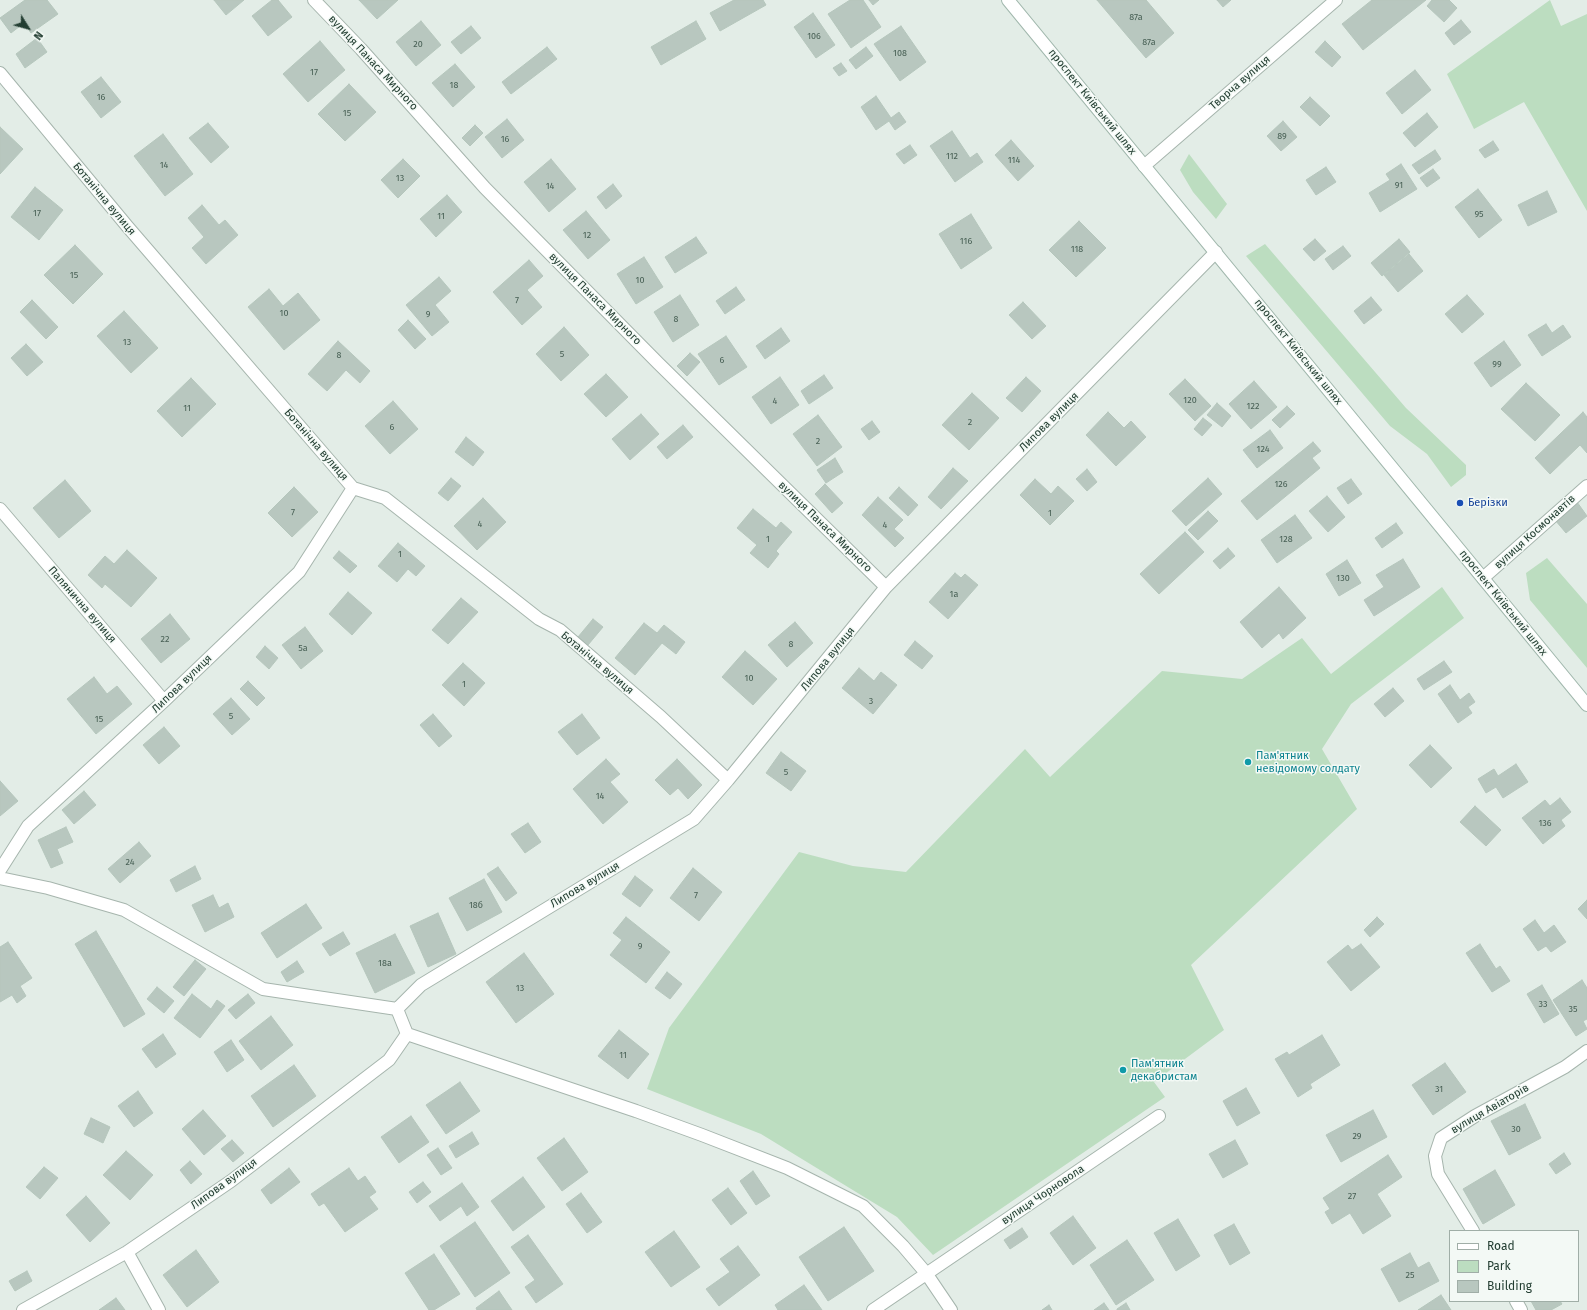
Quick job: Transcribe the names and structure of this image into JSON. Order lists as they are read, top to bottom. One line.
{"streets":{"street":["вулиця Панаса Мирного","Творча вулиця","проспект Київський шлях","Ботанічна вулиця","Липова вулиця","вулиця Космонавтів","Палянична вулиця","вулиця Авіаторів","вулиця Чорновола"]},"crossings":[["вулиця Панаса Мирного","Липова вулиця"],["Творча вулиця","проспект Київський шлях"],["проспект Київський шлях","Липова вулиця"],["проспект Київський шлях","вулиця Космонавтів"],["Ботанічна вулиця","Липова вулиця"],["Липова вулиця","Палянична вулиця"]],"places":["Берізки","Пам'ятник невідомому солдату","Пам'ятник декабристам"],"house_numbers":["87а","106","87а","20","108","17","18","16","15","89","16","112","114","14","13","91","14","17","95","11","12","116","118","15","10","7","10","9","8","13","5","8","6","99","120","4","122","11","2","6","2","124","126","7","1","4","4","1","128","1","130","1а","22","8","5а","10","1","3","5","15","5","14","136","24","7","18б","9","18а","13","33","35","11","31","30","29","27","25"],"legend":["Road","Park","Building"],"north":"bottom right"}
